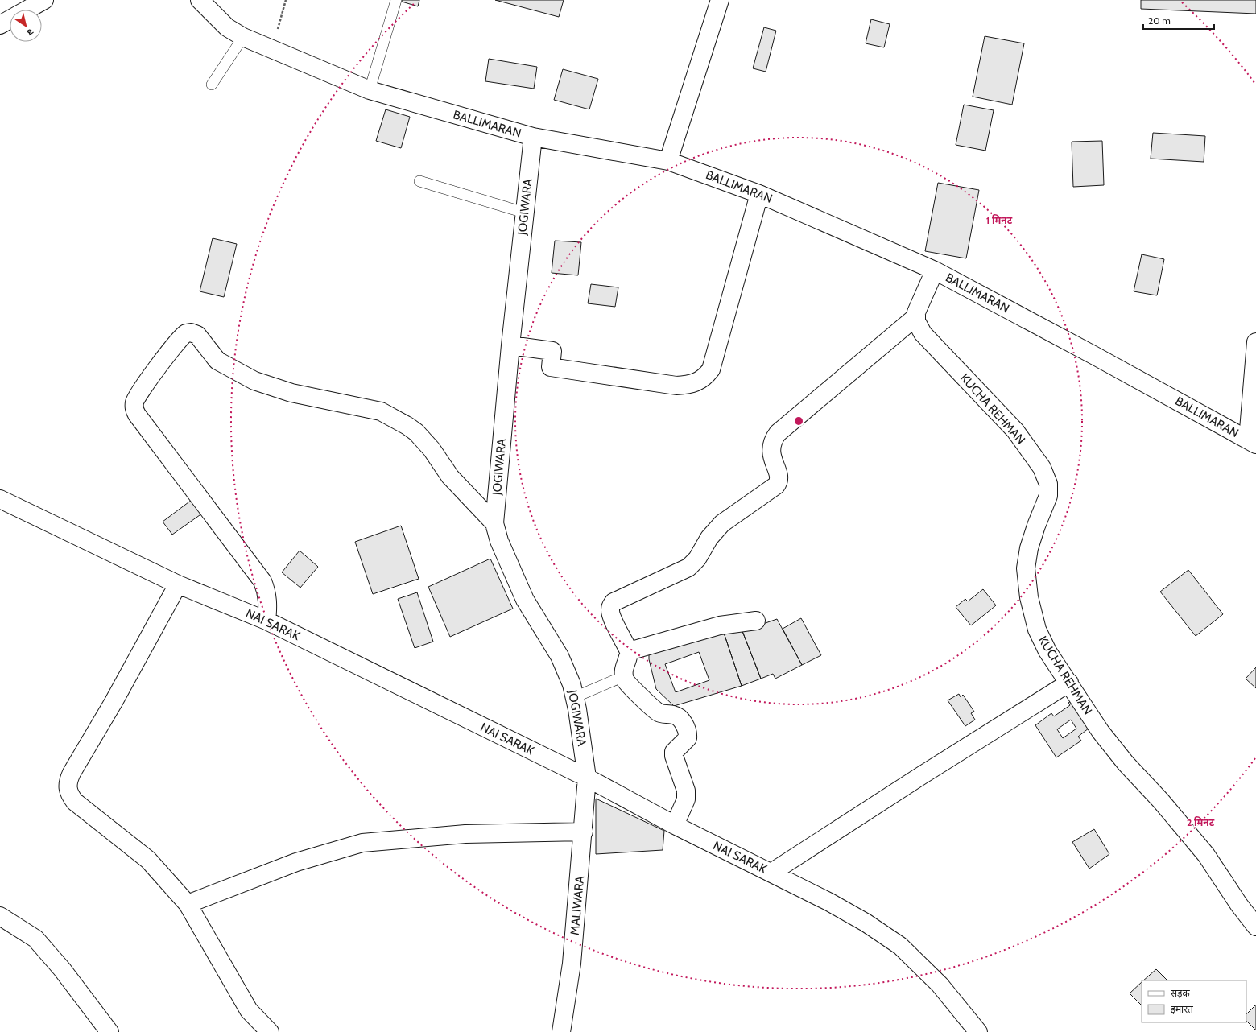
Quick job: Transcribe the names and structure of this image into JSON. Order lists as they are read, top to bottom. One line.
{"streets":{"street":["BALLIMARAN","JOGIWARA","KUCHA REHMAN","NAI SARAK","MALIWARA"]},"crossings":[["BALLIMARAN","JOGIWARA"],["JOGIWARA","NAI SARAK"],["JOGIWARA","MALIWARA"],["NAI SARAK","MALIWARA"]],"legend":["सड़क","इमारत"],"scale_bar":"20 m","north":"bottom right","rings":["1 मिनट","2 मिनट"]}
